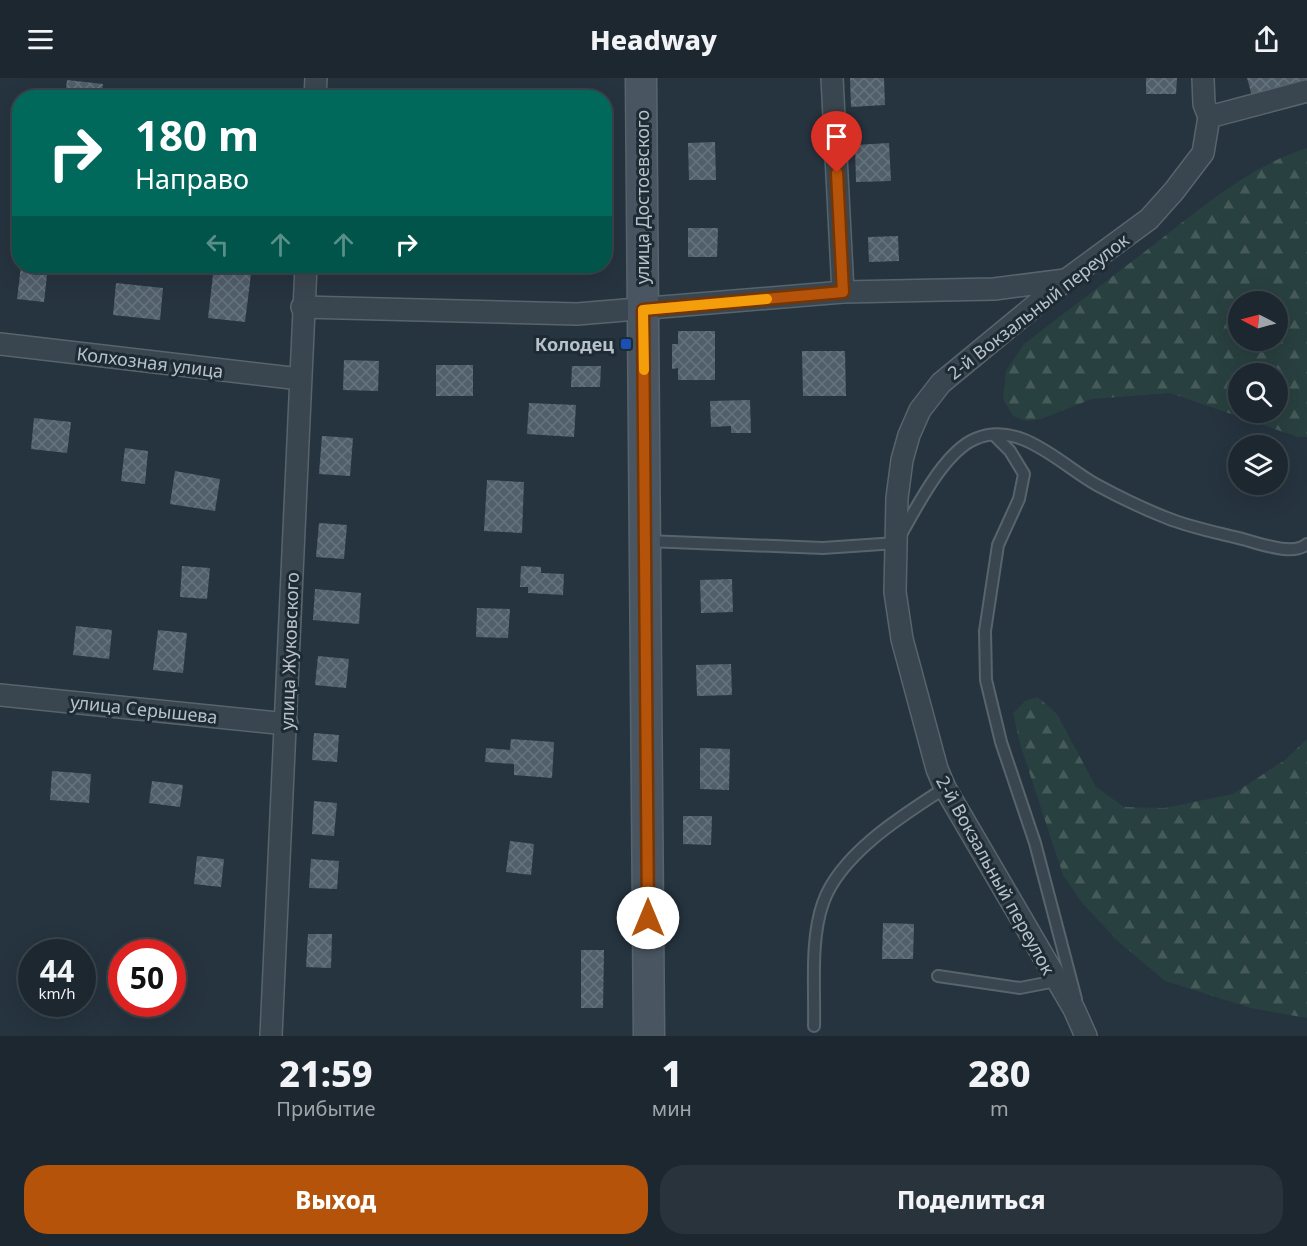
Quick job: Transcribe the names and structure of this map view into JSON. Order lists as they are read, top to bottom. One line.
{"streets":{"main road":["улица Достоевского"],"street":["2-й Вокзальный переулок","Колхозная улица","улица Жуковского","улица Серышева"]},"crossings":[["Колхозная улица","улица Жуковского"],["улица Жуковского","улица Серышева"]],"places":{"transit":["Колодец"]},"north":"left","page":{"header":"Headway","turn":["180 m","Направо"],"speed":"44 km/h","limit":"50","eta":["21:59","Прибытие","1","мин","280","m"],"buttons":["Выход","Поделиться"]}}
